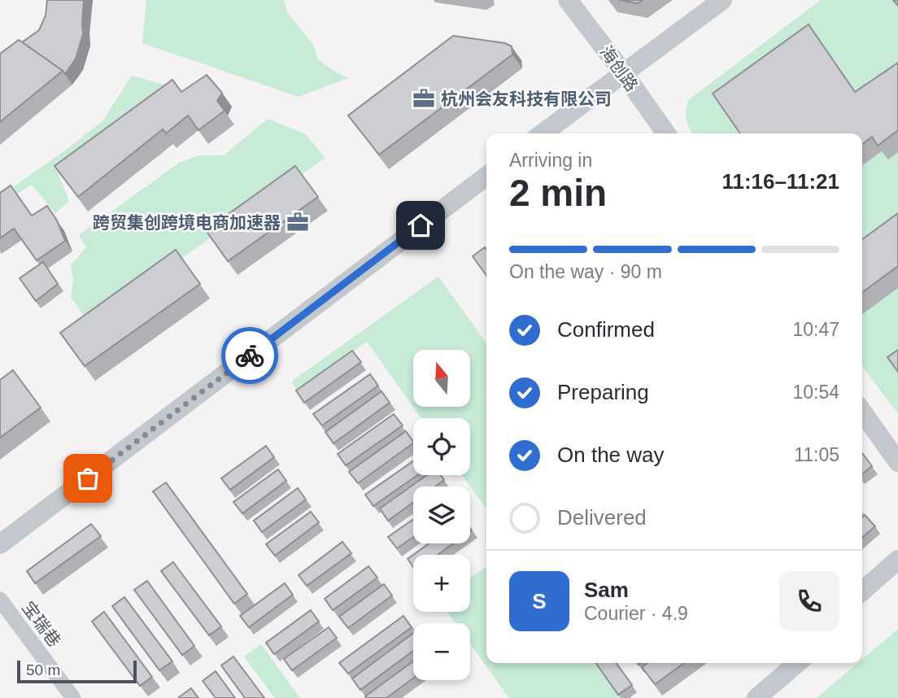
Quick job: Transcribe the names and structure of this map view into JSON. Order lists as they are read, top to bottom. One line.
{"streets":{"street":["海创路","宝瑞巷"]},"places":{"office":["杭州会友科技有限公司","跨贸集创跨境电商加速器"]},"scale_bar":"50 m","north":"top","page":{"heading":["2 min","Arriving in","11:16–11:21"],"panel":["Sam","Courier · 4.9"],"bar":"On the way · 90 m","list":[["Confirmed","10:47"],["Preparing","10:54"],["On the way","11:05"],"Delivered"],"map_buttons":["+","−"],"round":"S","scale":"50 m"}}
